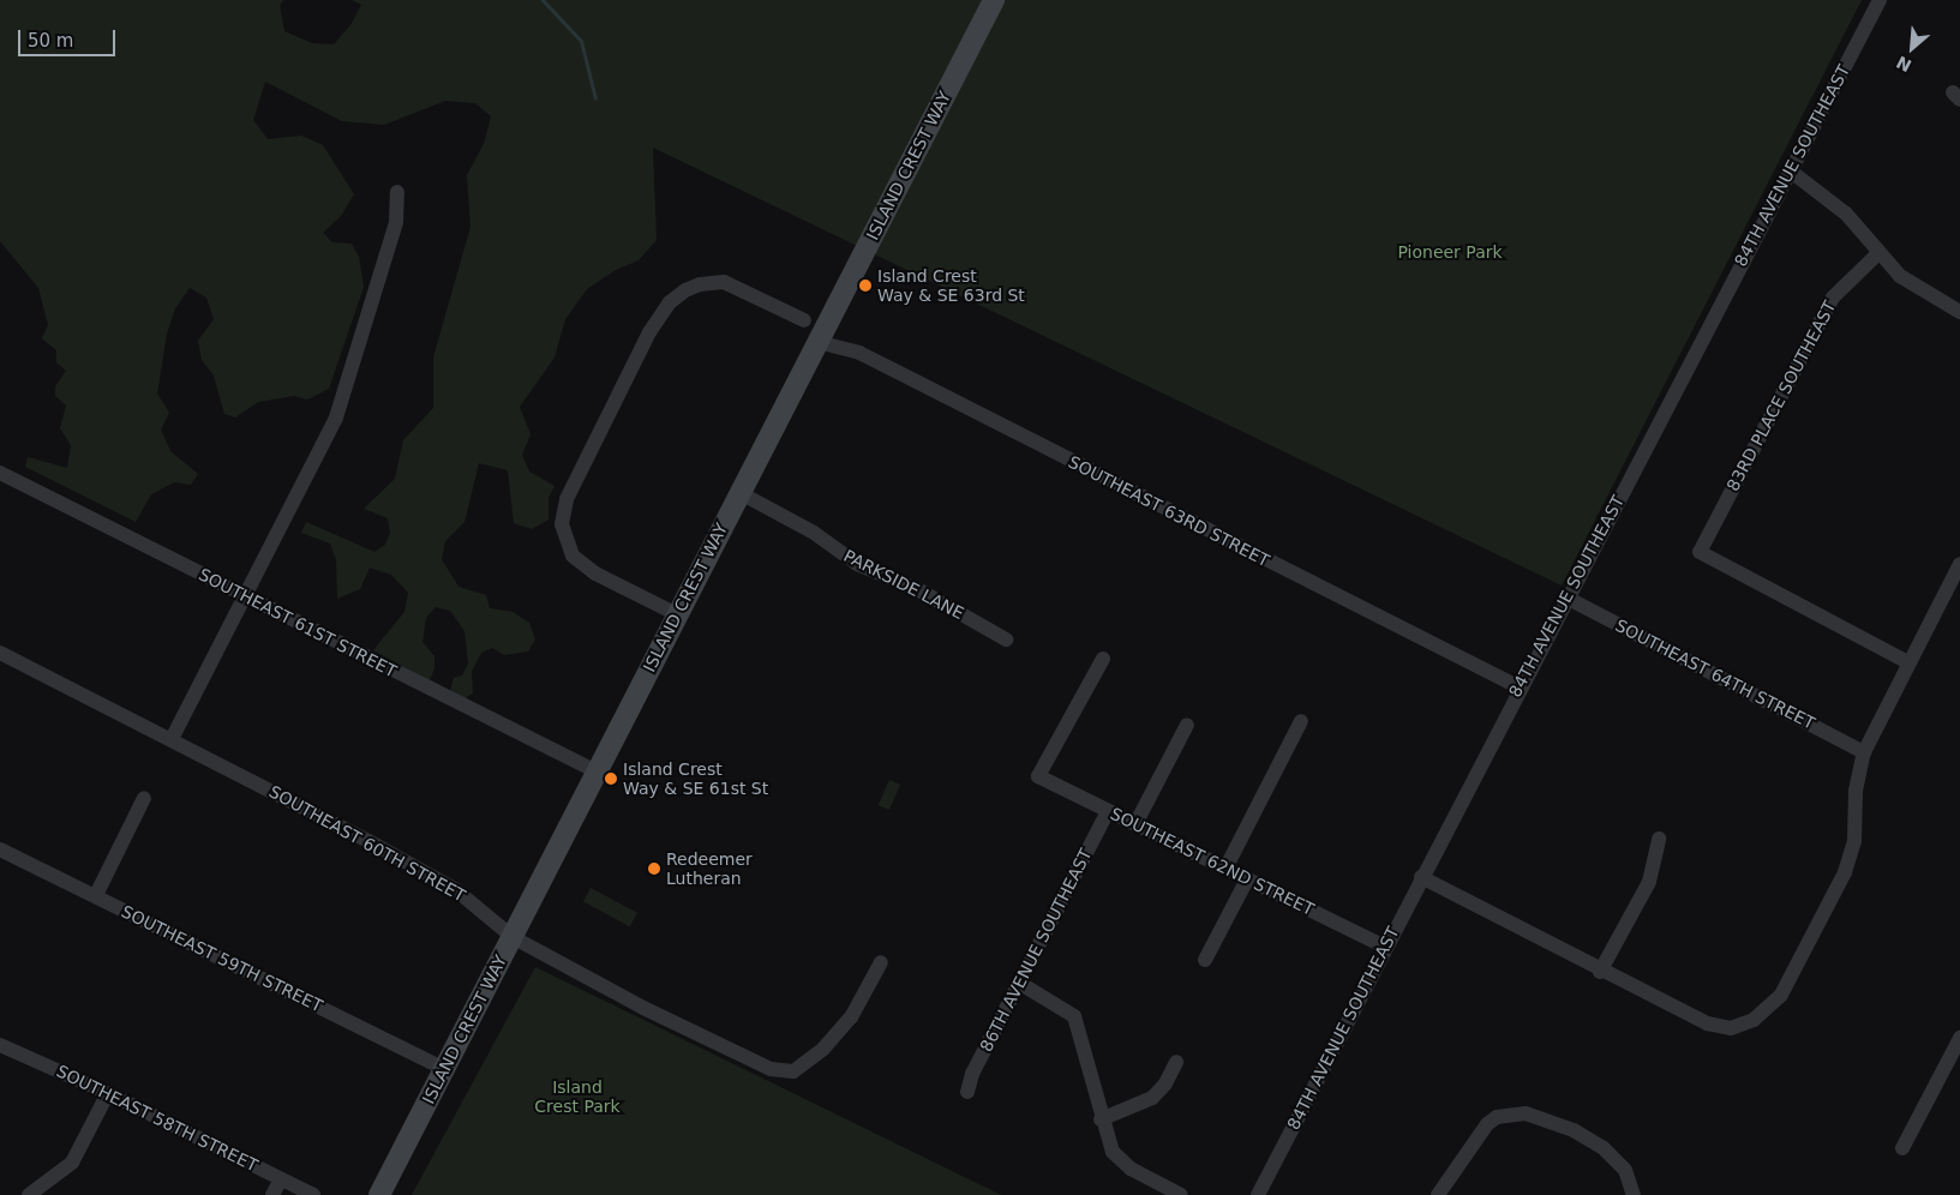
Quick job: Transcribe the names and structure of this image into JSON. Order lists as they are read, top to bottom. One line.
{"streets":{"main road":["ISLAND CREST WAY"],"street":["84TH AVENUE SOUTHEAST","83RD PLACE SOUTHEAST","SOUTHEAST 63RD STREET","PARKSIDE LANE","SOUTHEAST 61ST STREET","SOUTHEAST 64TH STREET","SOUTHEAST 60TH STREET","SOUTHEAST 62ND STREET","86TH AVENUE SOUTHEAST","SOUTHEAST 59TH STREET","SOUTHEAST 58TH STREET"]},"crossings":[["ISLAND CREST WAY","SOUTHEAST 63RD STREET"],["ISLAND CREST WAY","PARKSIDE LANE"],["ISLAND CREST WAY","SOUTHEAST 61ST STREET"],["ISLAND CREST WAY","SOUTHEAST 60TH STREET"],["ISLAND CREST WAY","SOUTHEAST 59TH STREET"],["84TH AVENUE SOUTHEAST","SOUTHEAST 63RD STREET"],["84TH AVENUE SOUTHEAST","SOUTHEAST 64TH STREET"],["84TH AVENUE SOUTHEAST","SOUTHEAST 62ND STREET"],["SOUTHEAST 62ND STREET","86TH AVENUE SOUTHEAST"]],"parks":["Pioneer Park","Island Crest Park"],"places":["Island Crest Way & SE 63rd St","Island Crest Way & SE 61st St","Redeemer Lutheran"],"scale_bar":"50 m","north":"bottom left"}
